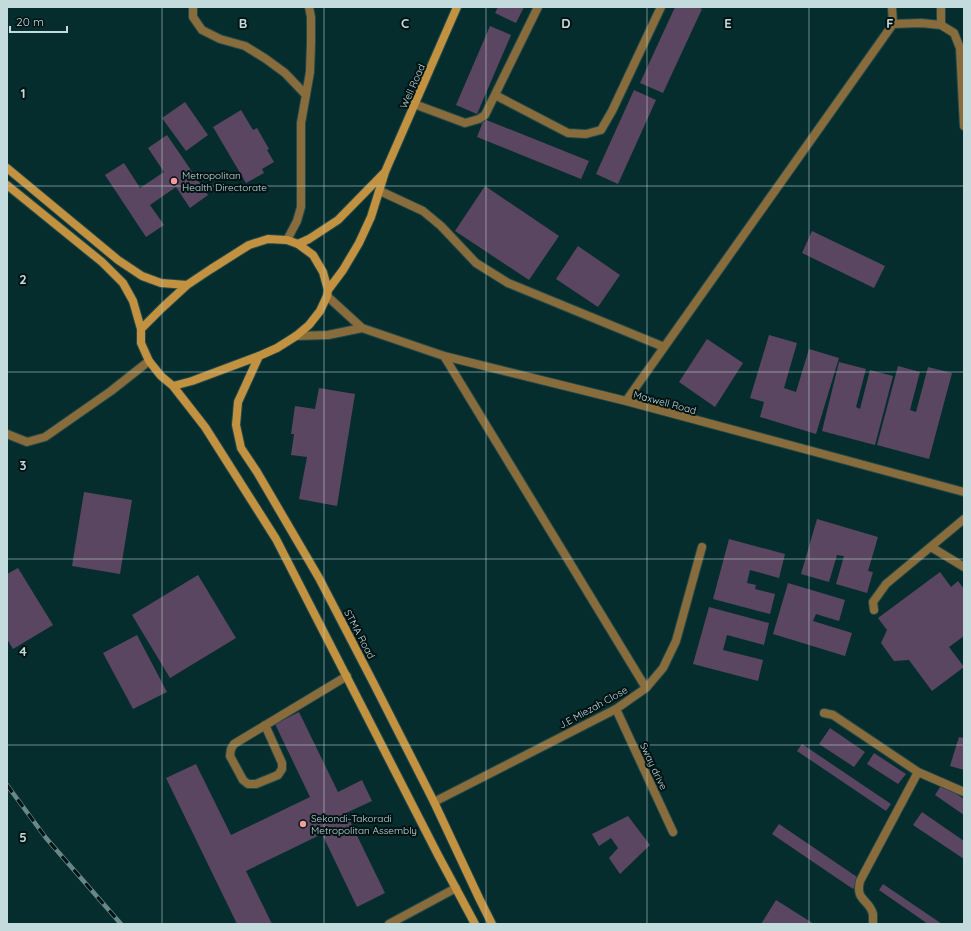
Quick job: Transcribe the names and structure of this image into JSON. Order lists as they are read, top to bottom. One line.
{"streets":{"main road":["Well Road","STMA Road"],"street":["Maxwell Road","J.E Miezah Close","Sway drive"]},"crossings":[["Well Road","Maxwell Road"],["Well Road","STMA Road"],["STMA Road","J.E Miezah Close"],["J.E Miezah Close","Sway drive"]],"places":["Metropolitan Health Directorate","Sekondi-Takoradi Metropolitan Assembly"],"scale_bar":"20 m","grid":{"columns":["B","C","D","E","F"],"rows":["1","2","3","4","5"]}}
